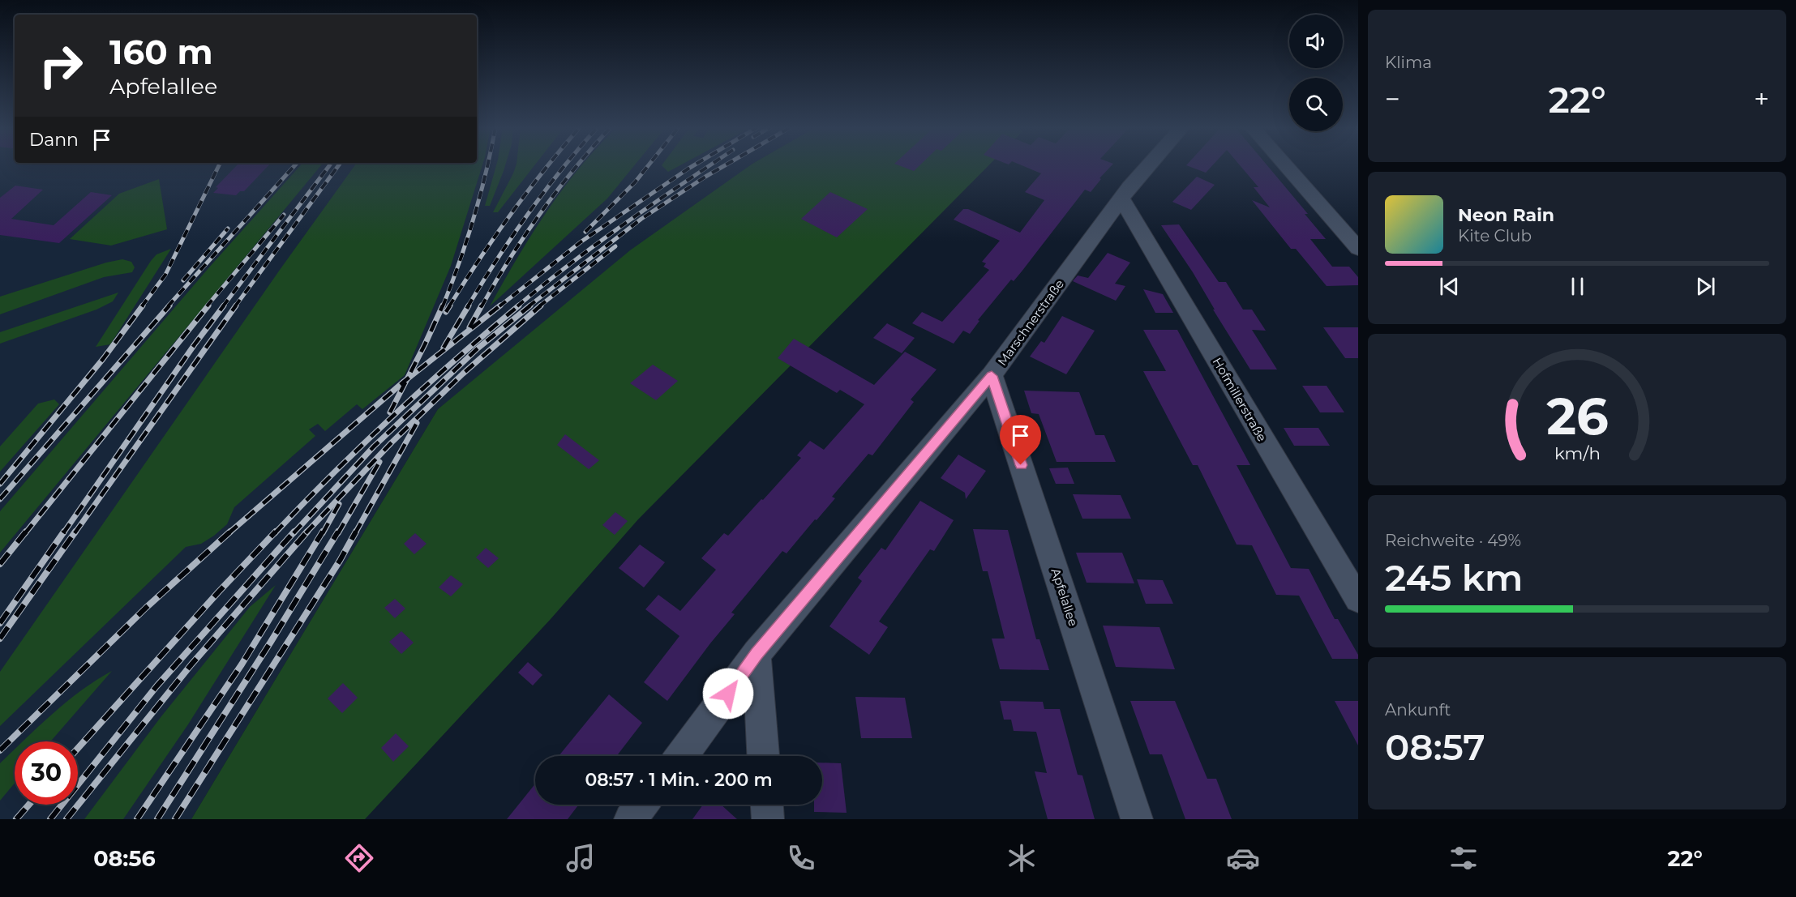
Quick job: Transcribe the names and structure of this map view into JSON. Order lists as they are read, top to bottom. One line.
{"streets":{"street":["Marschnerstraße","Hofmillerstraße","Apfelallee"]},"crossings":[["Marschnerstraße","Hofmillerstraße"],["Marschnerstraße","Apfelallee"]],"page":{"tile":["Klima",["Reichweite · 49%","245 km"],["Ankunft","08:57"]],"turn":["160 m","Apfelallee"],"heat":["−","22°","+"],"then":"Dann","song":["Neon Rain","Kite Club"],"limit":"30","trip":"08:57 · 1 Min. · 200 m","tabs":["08:56","22°"],"gauge":["26","km/h"]}}
